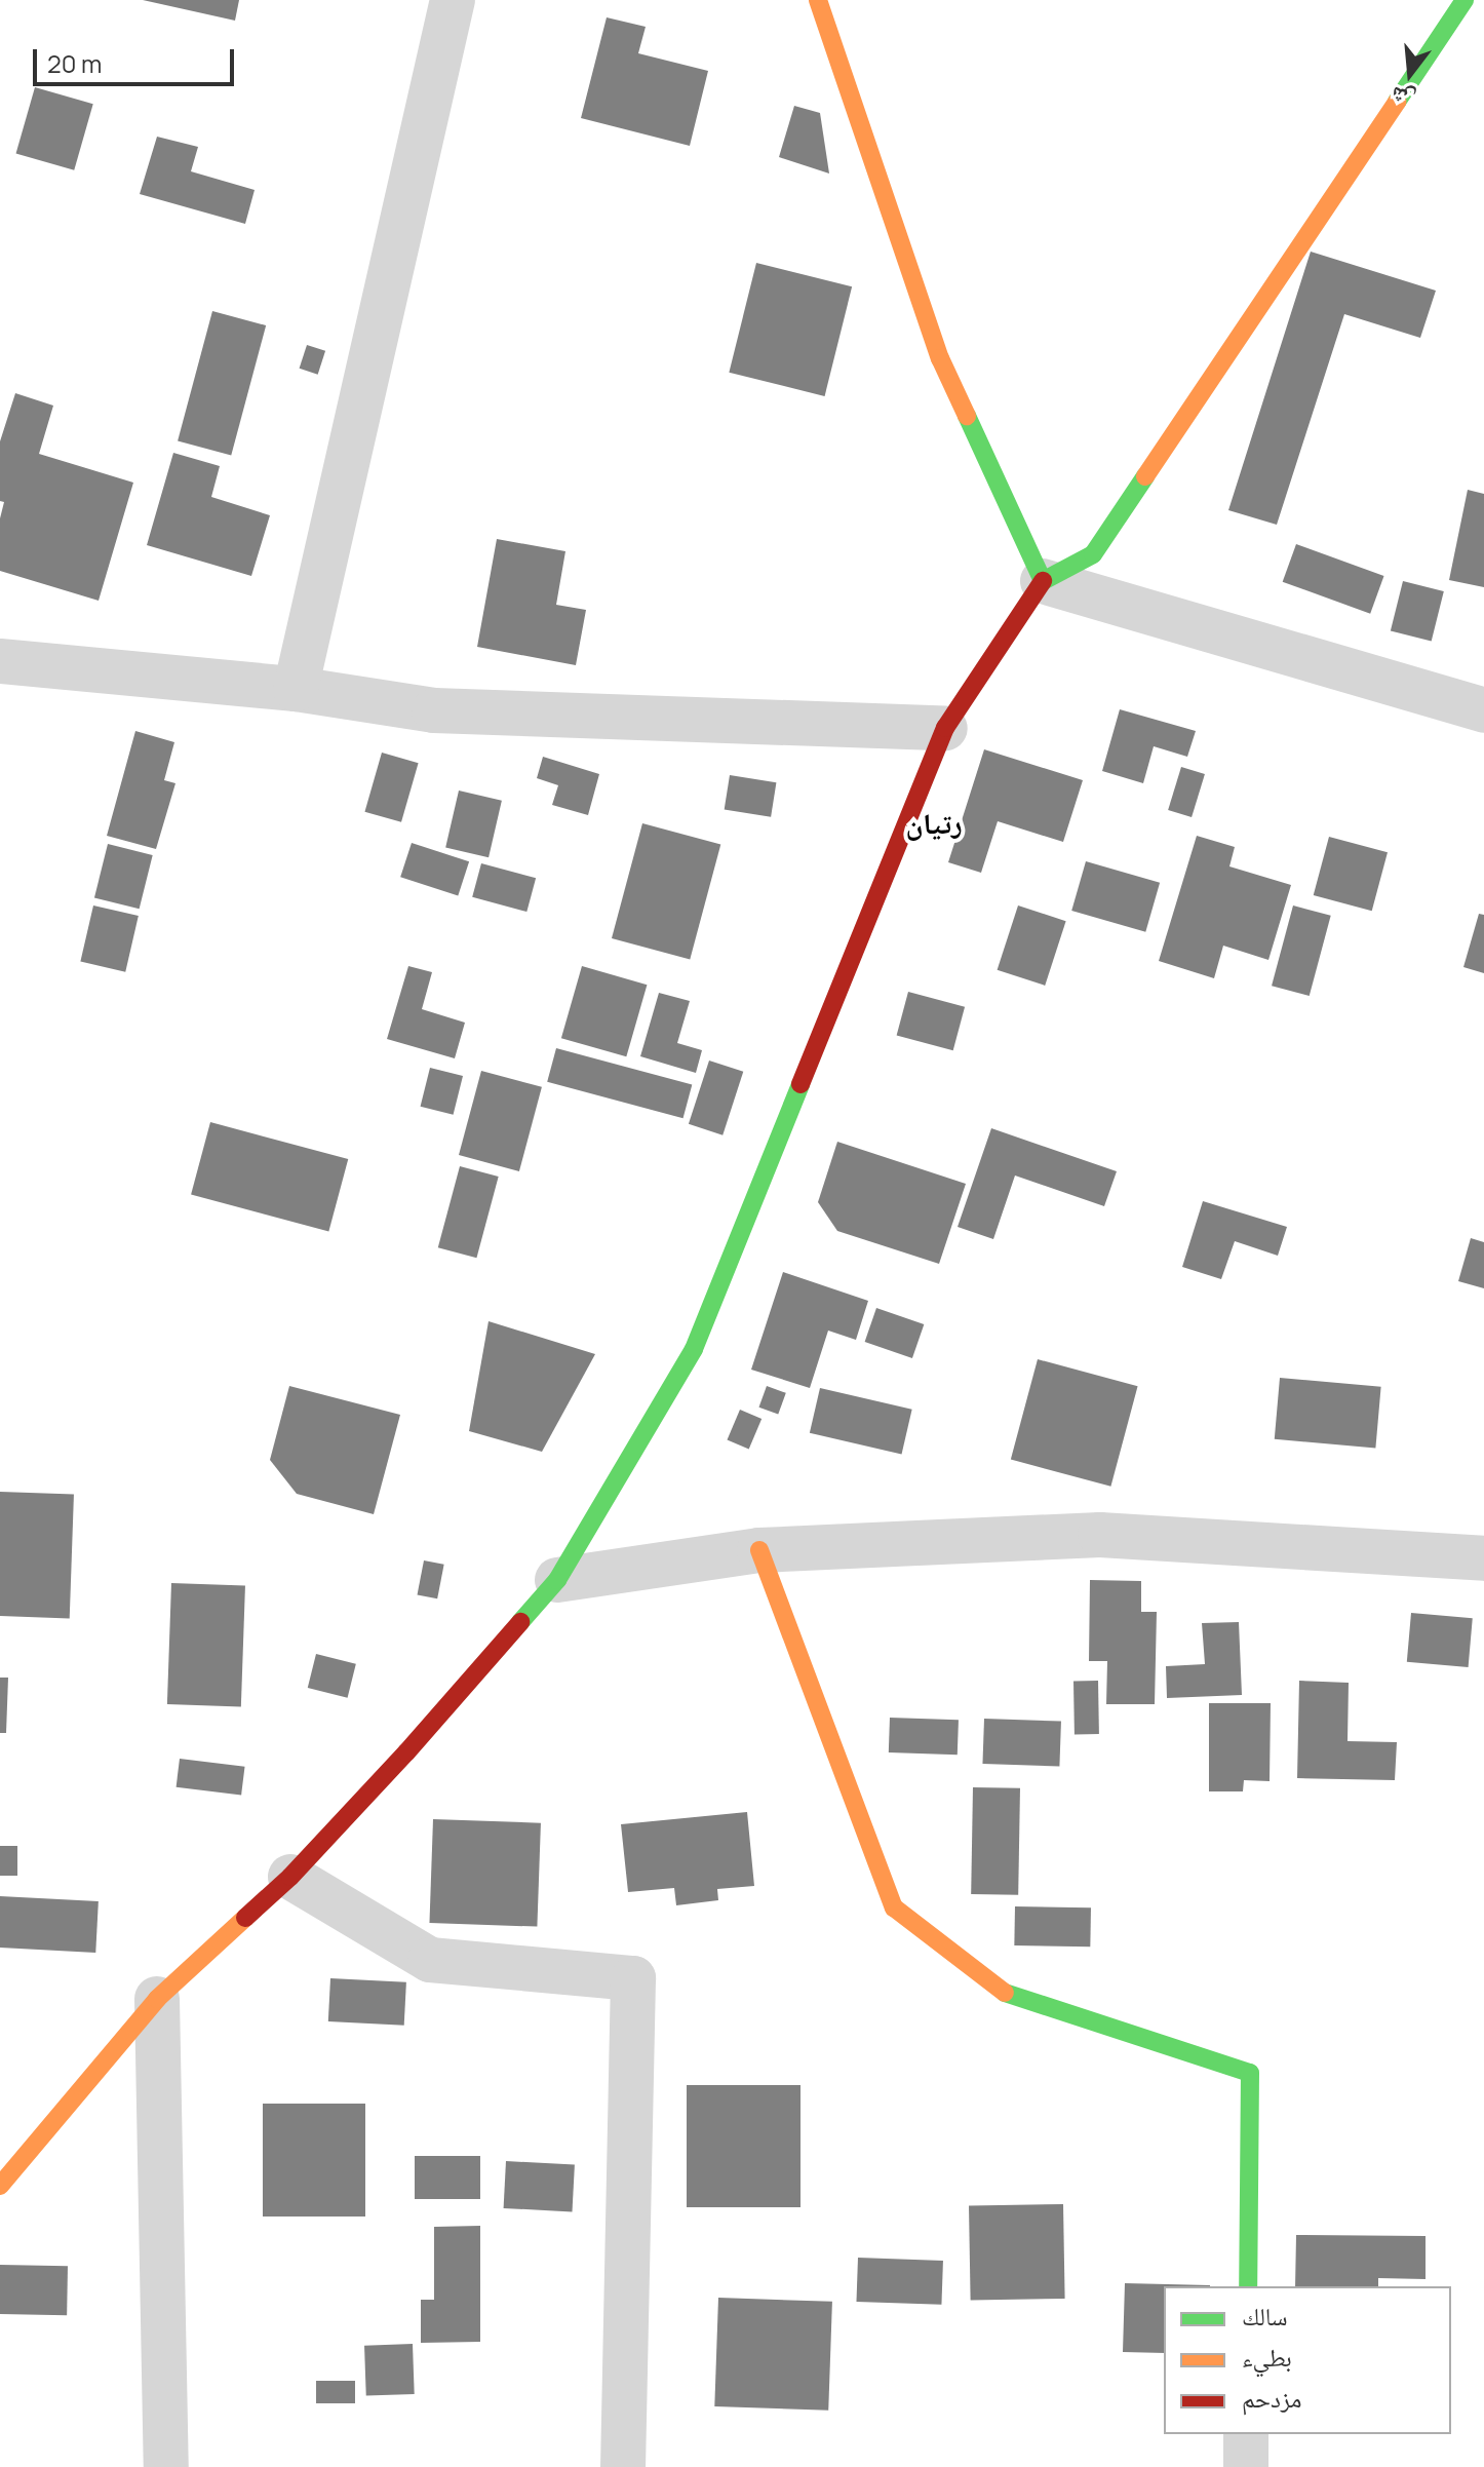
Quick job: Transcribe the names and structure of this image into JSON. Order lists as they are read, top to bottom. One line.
{"districts":["رتيان"],"legend":["سالك","بطيء","مزدحم"],"scale_bar":"20 m","north":"bottom"}
